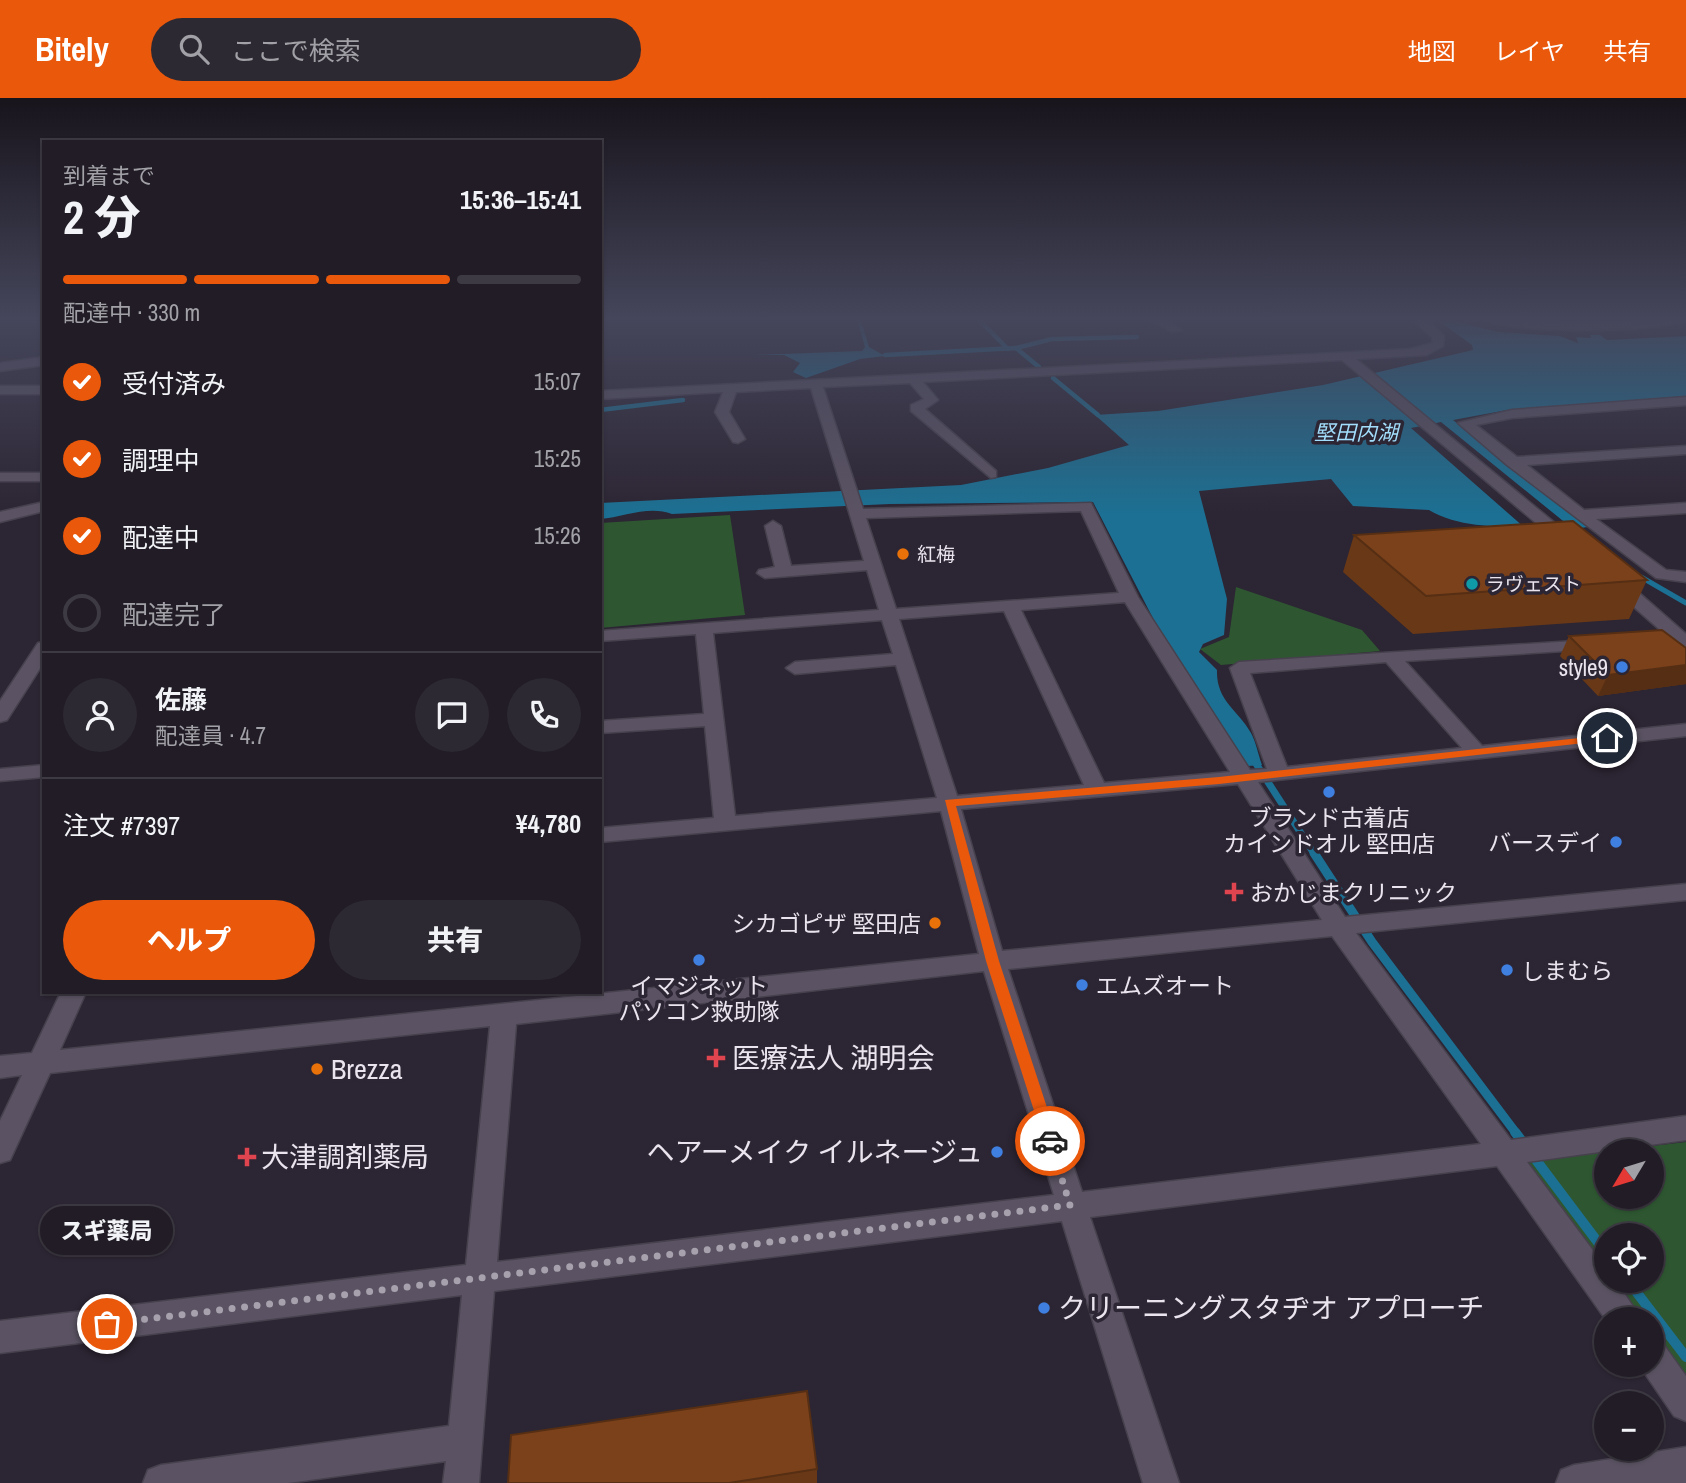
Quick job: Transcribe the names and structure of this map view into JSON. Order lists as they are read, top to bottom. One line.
{"water":["堅田内湖"],"places":{"other":["紅梅","ラヴェスト","style9","ブランド古着店 カインドオル 堅田店","バースデイ","シカゴピザ 堅田店","イマジネット パソコン救助隊","しまむら","エムズオート","Brezza","ヘアーメイク イルネージュ","クリーニングスタヂオ アプローチ","スギ薬局"],"health":["おかじまクリニック","医療法人 湖明会","大津調剤薬局"]},"north":"bottom left","page":{"header":"Bitely","search":"ここで検索","nav":["地図","レイヤ","共有"],"heading":["2 分","到着まで","15:36–15:41"],"panel":["佐藤","配達員 · 4.7","注文 #7397","¥4,780"],"bar":"配達中 · 330 m","list":[["受付済み","15:07"],["調理中","15:25"],["配達中","15:26"],"配達完了"],"buttons":["ヘルプ","共有"],"map_buttons":["+","−"],"bubble":"スギ薬局"}}
